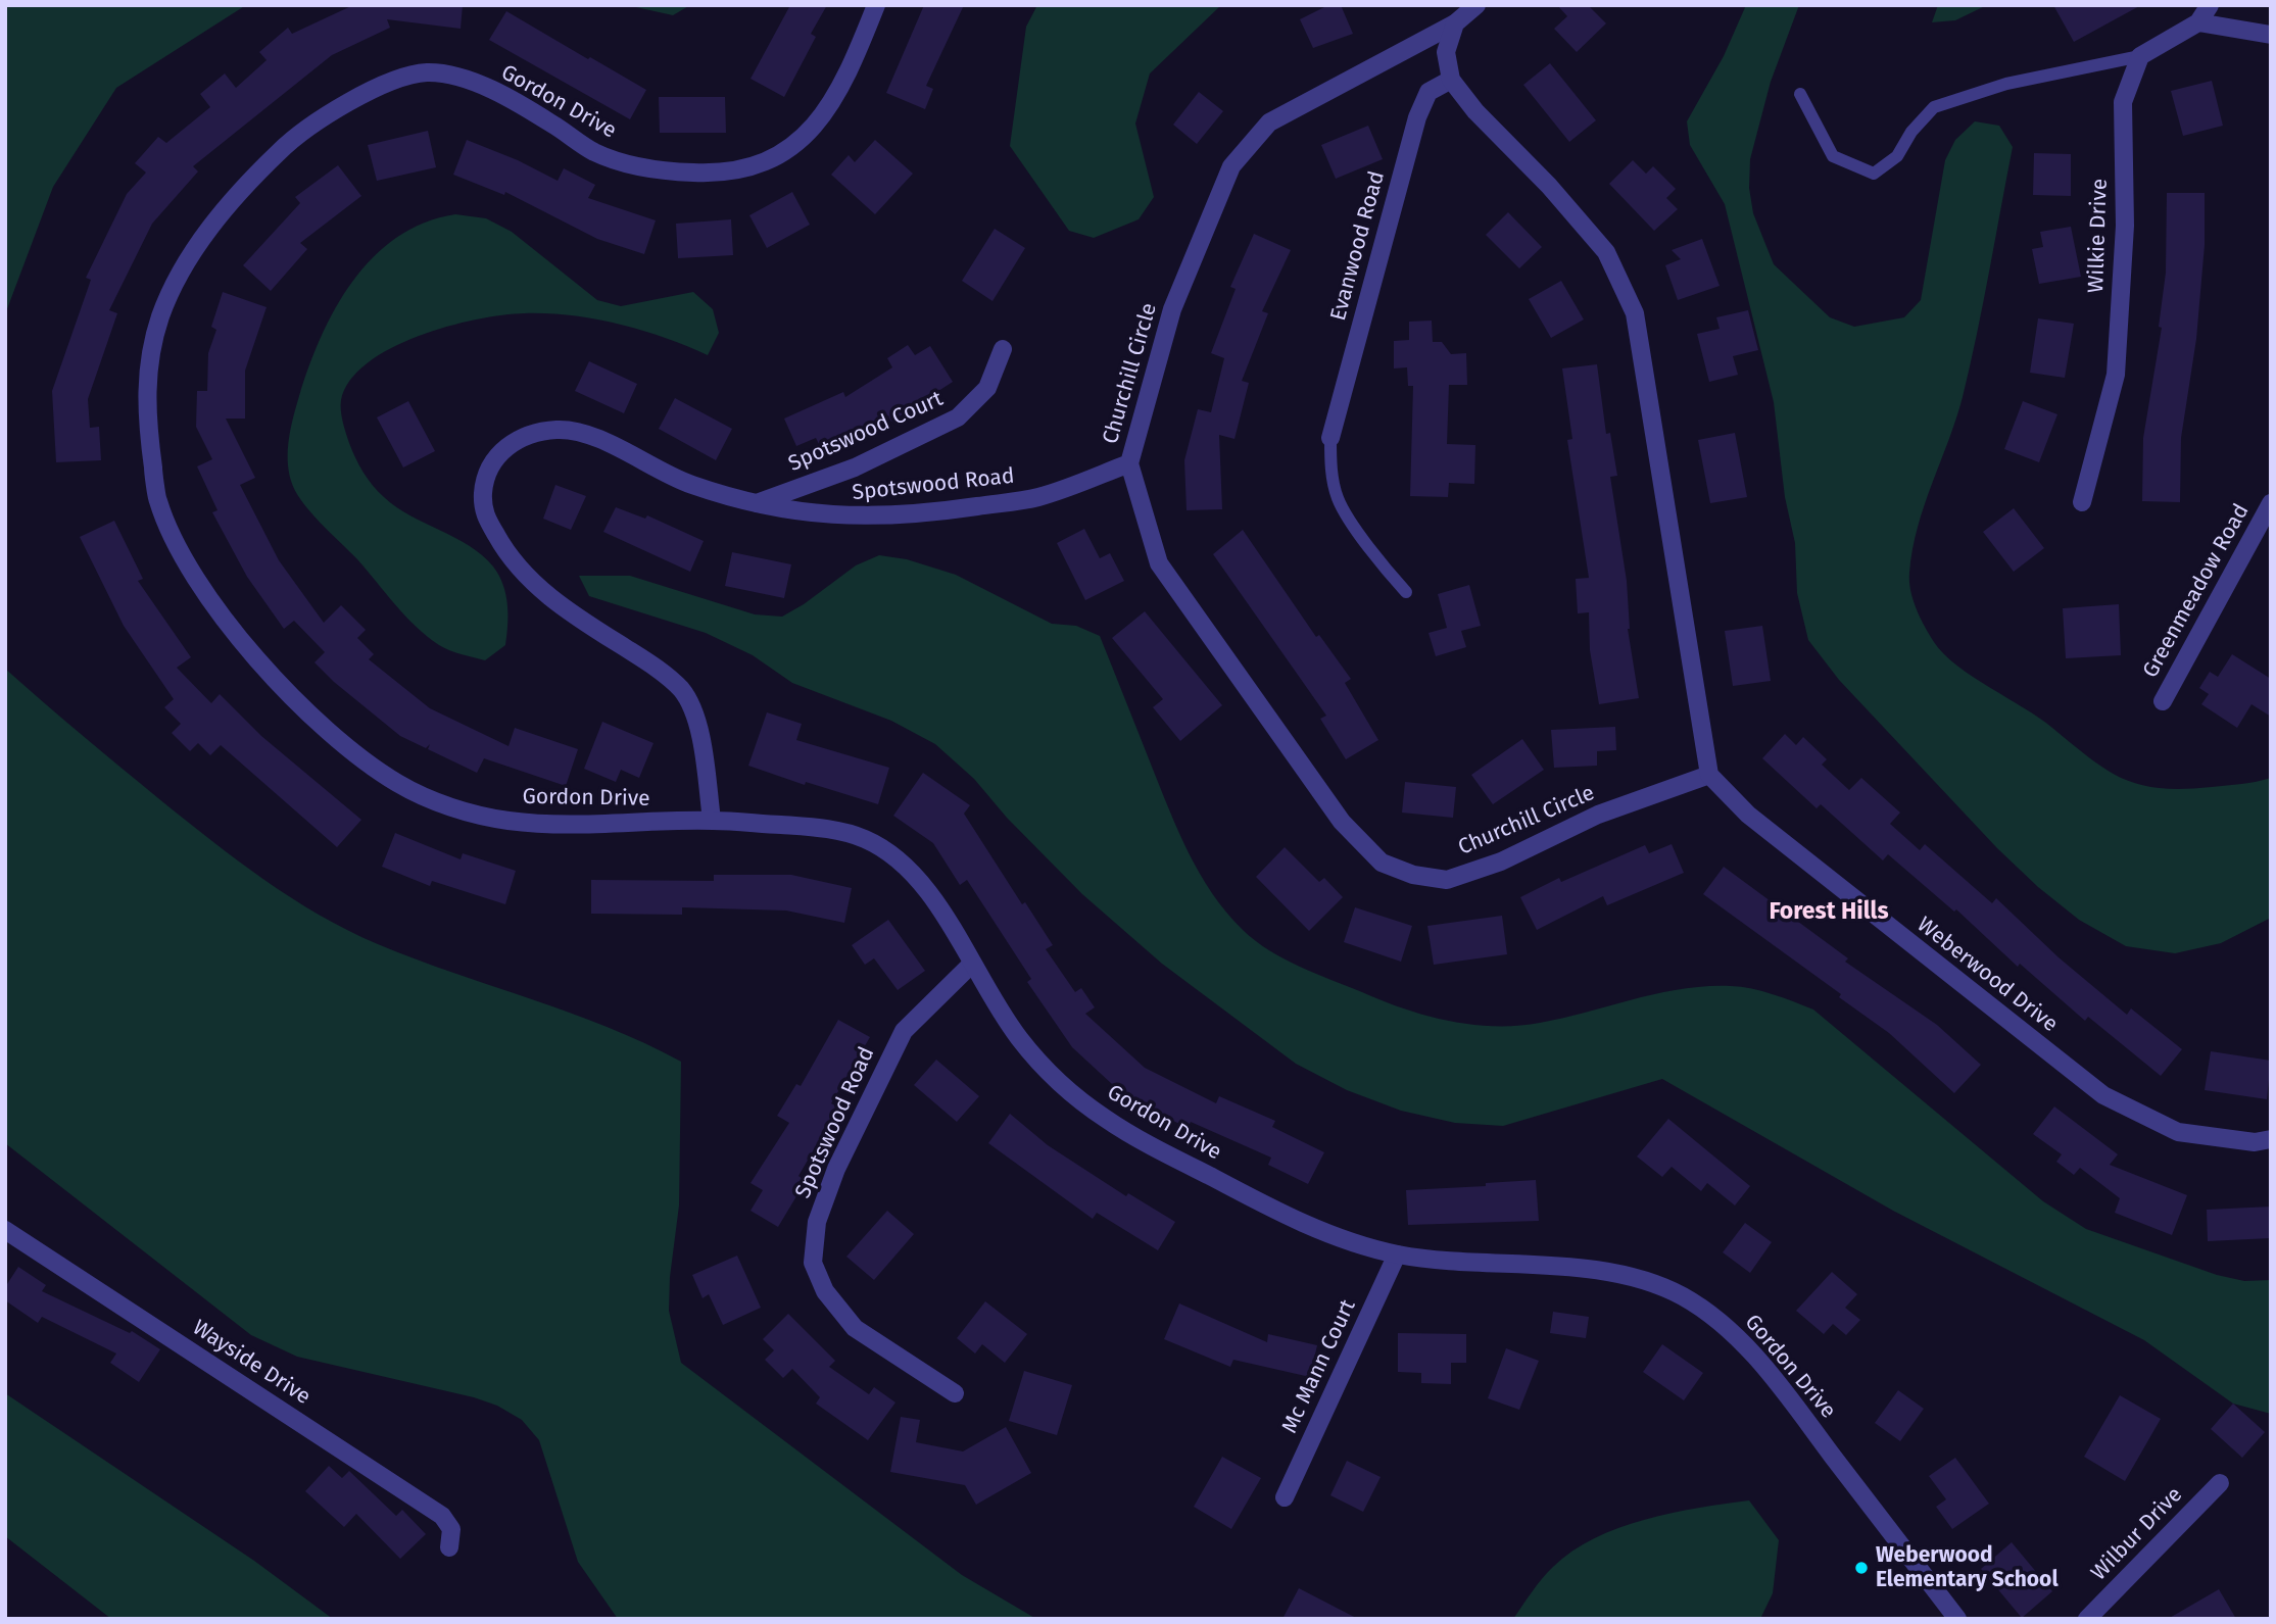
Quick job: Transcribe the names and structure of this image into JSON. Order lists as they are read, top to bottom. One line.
{"streets":{"street":["Gordon Drive","Wilkie Drive","Evanwood Road","Churchill Circle","Spotswood Court","Spotswood Road","Greenmeadow Road","Weberwood Drive","Wayside Drive","Mc Mann Court","Wilbur Drive"]},"crossings":[["Gordon Drive","Spotswood Road"],["Gordon Drive","Mc Mann Court"],["Churchill Circle","Spotswood Road"],["Churchill Circle","Weberwood Drive"],["Spotswood Court","Spotswood Road"]],"districts":["Forest Hills"],"places":["Weberwood Elementary School"]}
